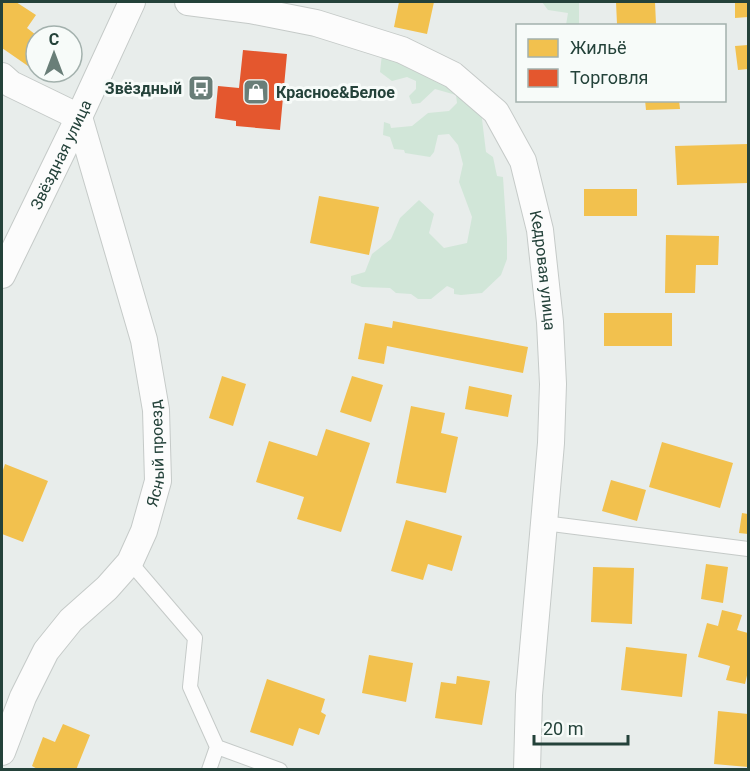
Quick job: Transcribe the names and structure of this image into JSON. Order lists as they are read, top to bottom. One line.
{"streets":{"street":["Звёздная улица","Кедровая улица","Ясный проезд"]},"crossings":[["Звёздная улица","Ясный проезд"]],"places":{"bus stop":["Звёздный"],"shop":["Красное&Белое"]},"legend":["Жильё","Торговля"],"scale_bar":"20 m","north":"top"}
